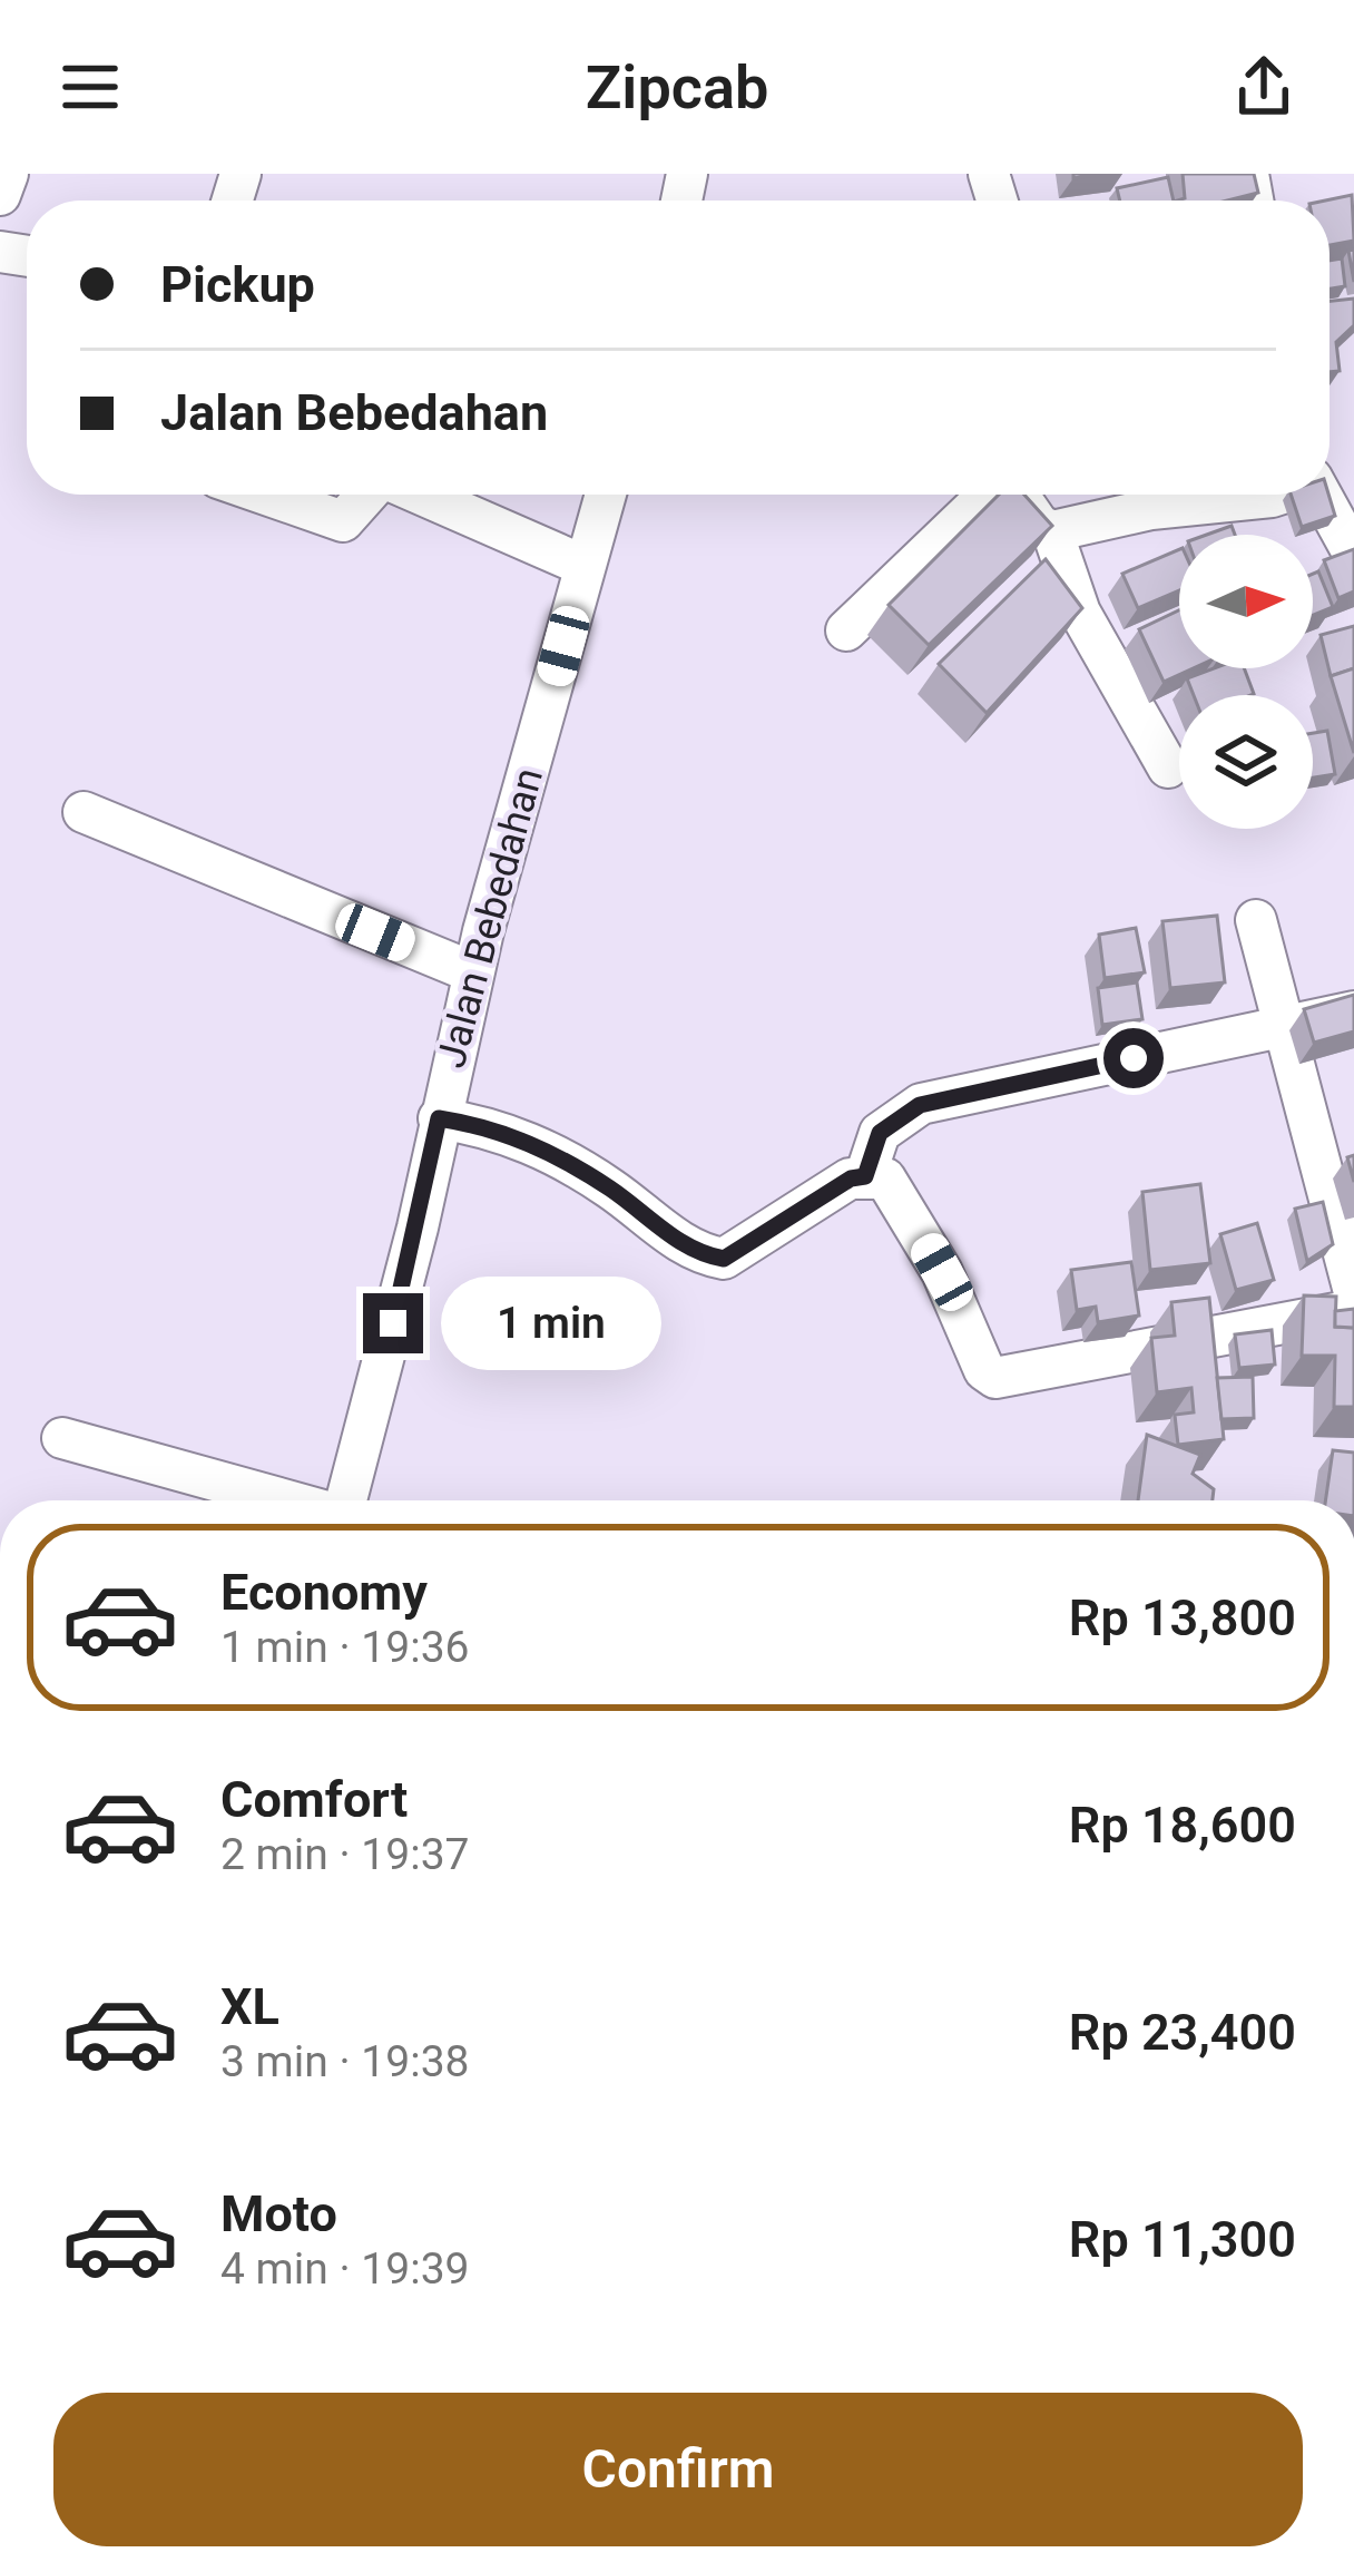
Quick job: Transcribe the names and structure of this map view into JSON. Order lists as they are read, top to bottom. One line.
{"streets":{"street":["Jalan Bebedahan"]},"north":"right","page":{"header":"Zipcab","banner":["Pickup","Jalan Bebedahan"],"bubble":"1 min","list":[{"name":"Economy","note":"1 min · 19:36","value":"Rp 13,800"},{"name":"Comfort","note":"2 min · 19:37","value":"Rp 18,600"},{"name":"XL","note":"3 min · 19:38","value":"Rp 23,400"},{"name":"Moto","note":"4 min · 19:39","value":"Rp 11,300"}],"buttons":"Confirm"}}
